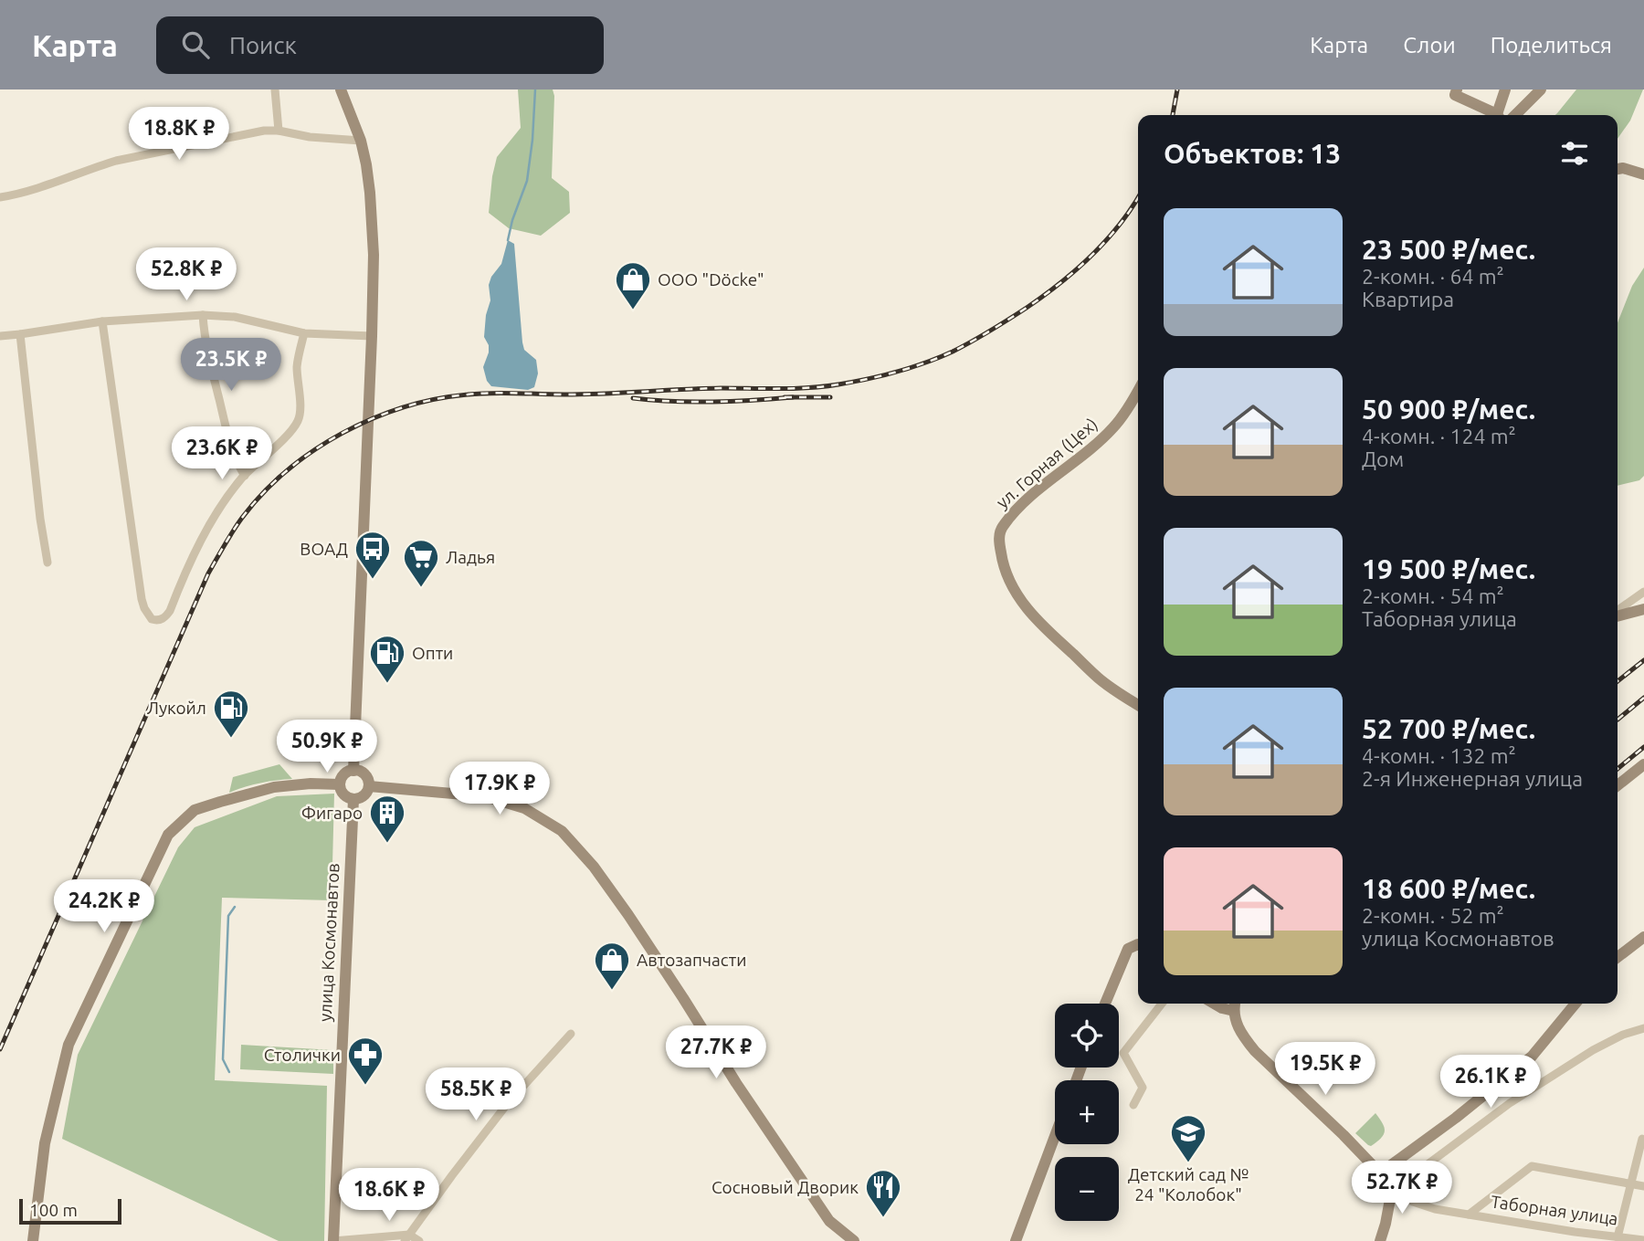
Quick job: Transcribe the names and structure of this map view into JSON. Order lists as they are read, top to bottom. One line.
{"streets":{"main road":["ул. Горная (Цех)","улица Космонавтов"],"street":["Таборная улица"]},"places":{"shop":["ООО \"Döcke\"","Автозапчасти"],"bus stop":["ВОАД"],"supermarket":["Ладья"],"fuel station":["Опти","Лукойл"],"building":["Фигаро"],"pharmacy":["Столички"],"school or university":["Детский сад № 24 \"Колобок\""],"restaurant":["Сосновый Дворик"]},"scale_bar":"100 m","page":{"header":"Карта","search":"Поиск","nav":["Карта","Слои","Поделиться"],"price":["18.8K ₽","52.8K ₽","23.5K ₽","23.6K ₽","50.9K ₽","17.9K ₽","24.2K ₽","27.7K ₽","19.5K ₽","26.1K ₽","58.5K ₽","52.7K ₽","18.6K ₽"],"heading":"Объектов: 13","list":[{"name":"23 500 ₽/мес.","note":"2-комн. · 64 m² · Квартира"},{"name":"50 900 ₽/мес.","note":"4-комн. · 124 m² · Дом"},{"name":"19 500 ₽/мес.","note":"2-комн. · 54 m² · Таборная улица"},{"name":"52 700 ₽/мес.","note":"4-комн. · 132 m² · 2-я Инженерная улица"},{"name":"18 600 ₽/мес.","note":"2-комн. · 52 m² · улица Космонавтов"}],"map_buttons":["+","−"],"scale":"100 m"}}
